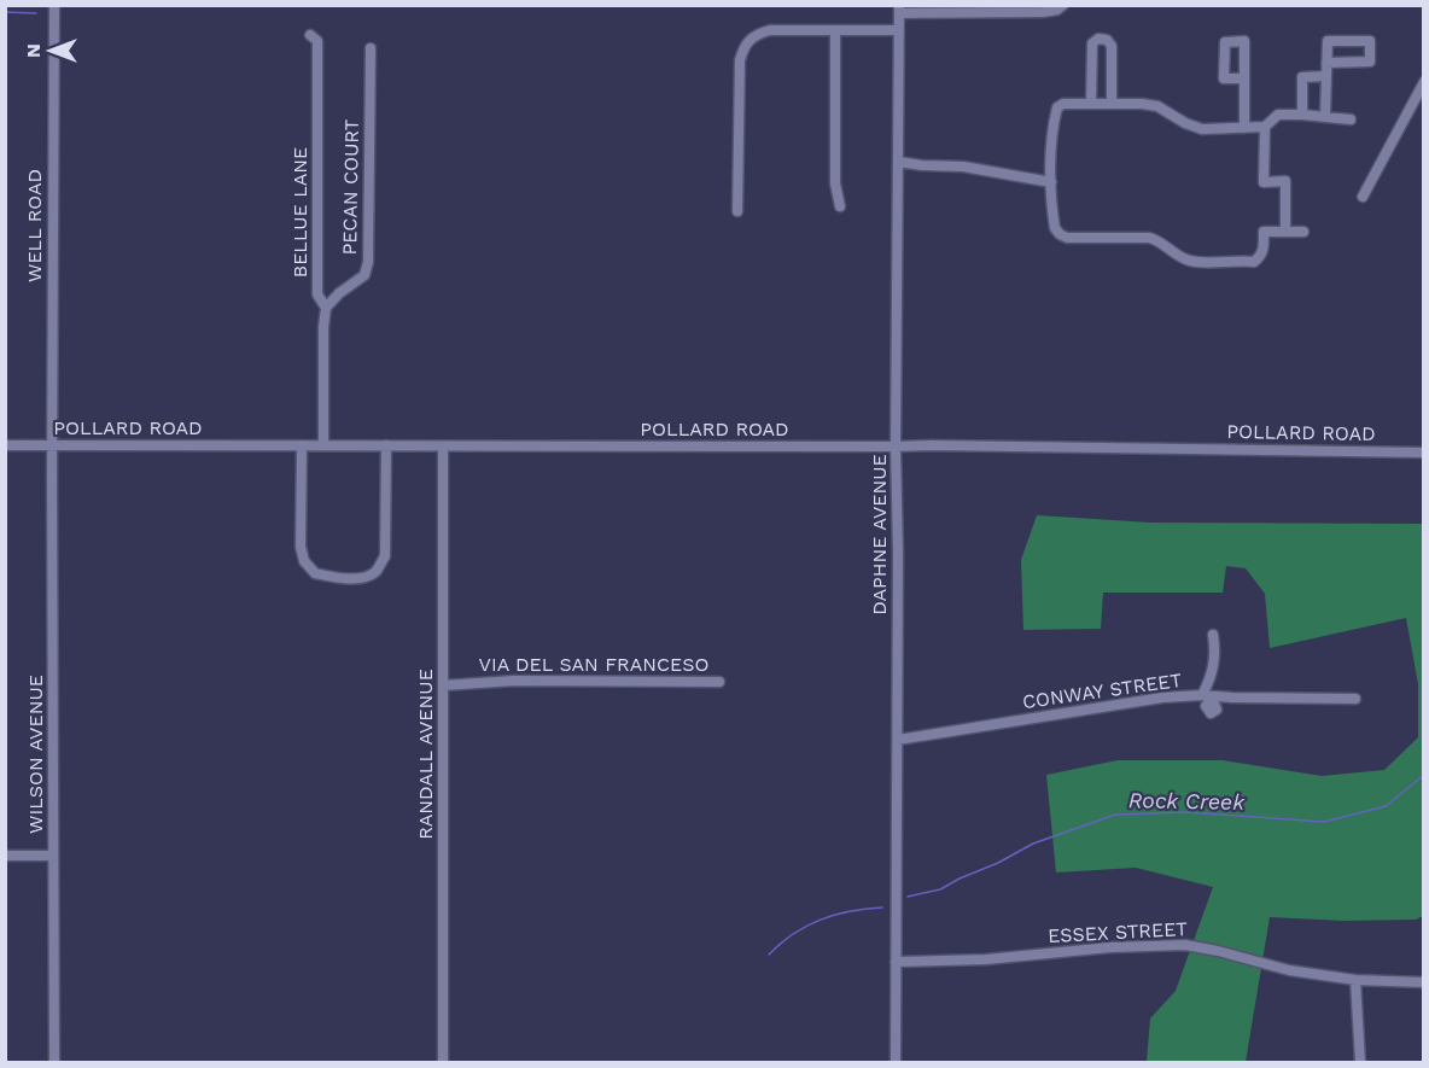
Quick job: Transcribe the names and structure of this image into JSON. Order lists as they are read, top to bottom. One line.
{"streets":{"street":["PECAN COURT","BELLUE LANE","WELL ROAD","POLLARD ROAD","DAPHNE AVENUE","VIA DEL SAN FRANCESO","CONWAY STREET","WILSON AVENUE","RANDALL AVENUE","ESSEX STREET"]},"crossings":[["PECAN COURT","BELLUE LANE"],["BELLUE LANE","POLLARD ROAD"],["WELL ROAD","POLLARD ROAD"],["WELL ROAD","WILSON AVENUE"],["POLLARD ROAD","DAPHNE AVENUE"],["POLLARD ROAD","WILSON AVENUE"],["POLLARD ROAD","RANDALL AVENUE"],["DAPHNE AVENUE","CONWAY STREET"],["DAPHNE AVENUE","ESSEX STREET"],["VIA DEL SAN FRANCESO","RANDALL AVENUE"]],"water":["Rock Creek"],"north":"left"}
